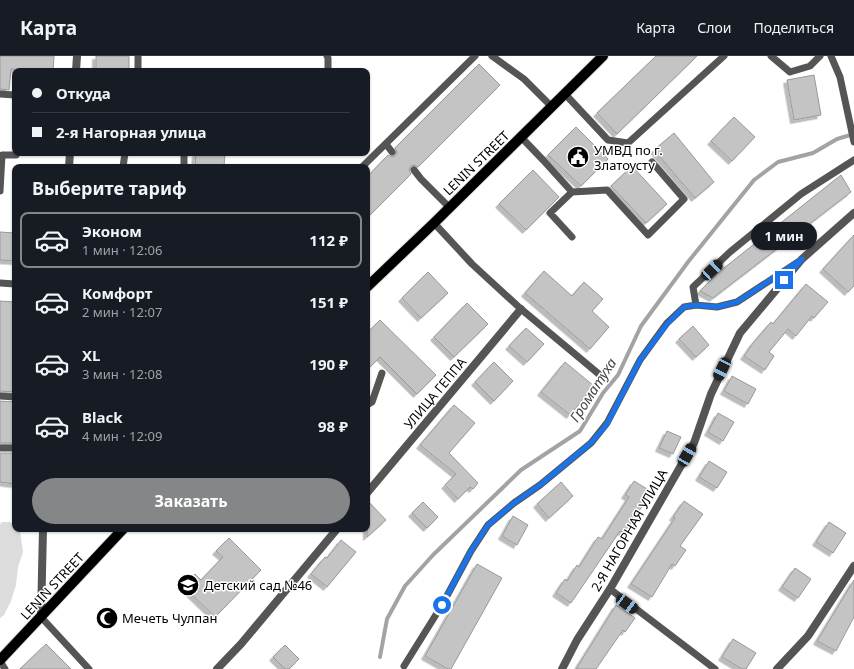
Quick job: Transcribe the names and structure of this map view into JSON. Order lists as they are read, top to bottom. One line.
{"streets":{"main road":["LENIN STREET"],"street":["УЛИЦА ГЕППА","2-Я НАГОРНАЯ УЛИЦА"]},"water":["Громатуха"],"places":{"public building":["УМВД по г. Златоусту"],"school or university":["Детский сад №46"],"mosque":["Мечеть Чулпан"]},"page":{"header":"Карта","nav":["Карта","Слои","Поделиться"],"banner":["Откуда","2-я Нагорная улица"],"heading":"Выберите тариф","list":[{"name":"Эконом","note":"1 мин · 12:06","value":"112 ₽"},{"name":"Комфорт","note":"2 мин · 12:07","value":"151 ₽"},{"name":"XL","note":"3 мин · 12:08","value":"190 ₽"},{"name":"Black","note":"4 мин · 12:09","value":"98 ₽"}],"bubble":"1 мин","buttons":"Заказать"}}
